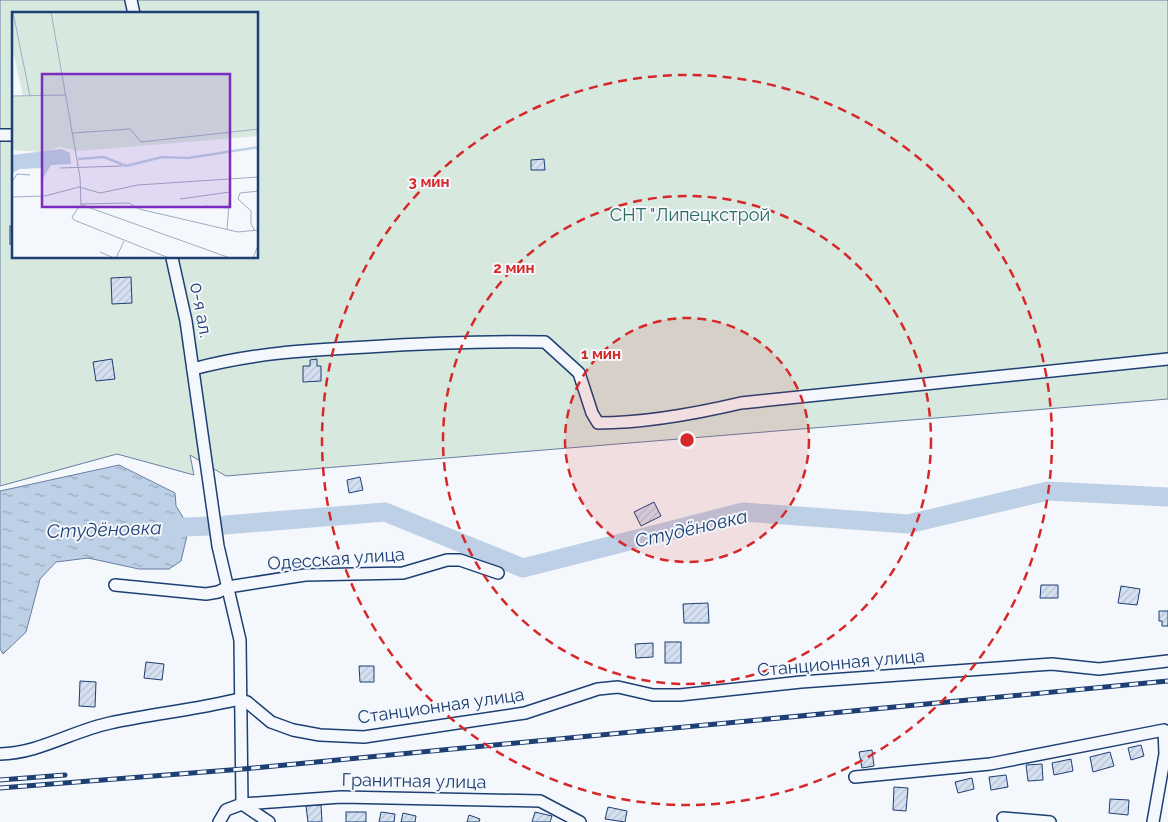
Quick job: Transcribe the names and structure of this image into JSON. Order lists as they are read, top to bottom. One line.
{"streets":{"street":["0-я ал.","Одесская улица","Станционная улица","Гранитная улица"]},"crossings":[["0-я ал.","Одесская улица"],["0-я ал.","Станционная улица"],["0-я ал.","Гранитная улица"]],"water":["Студёновка"],"parks":["СНТ \"Липецкстрой"],"rings":["3 мин","2 мин","1 мин"]}
